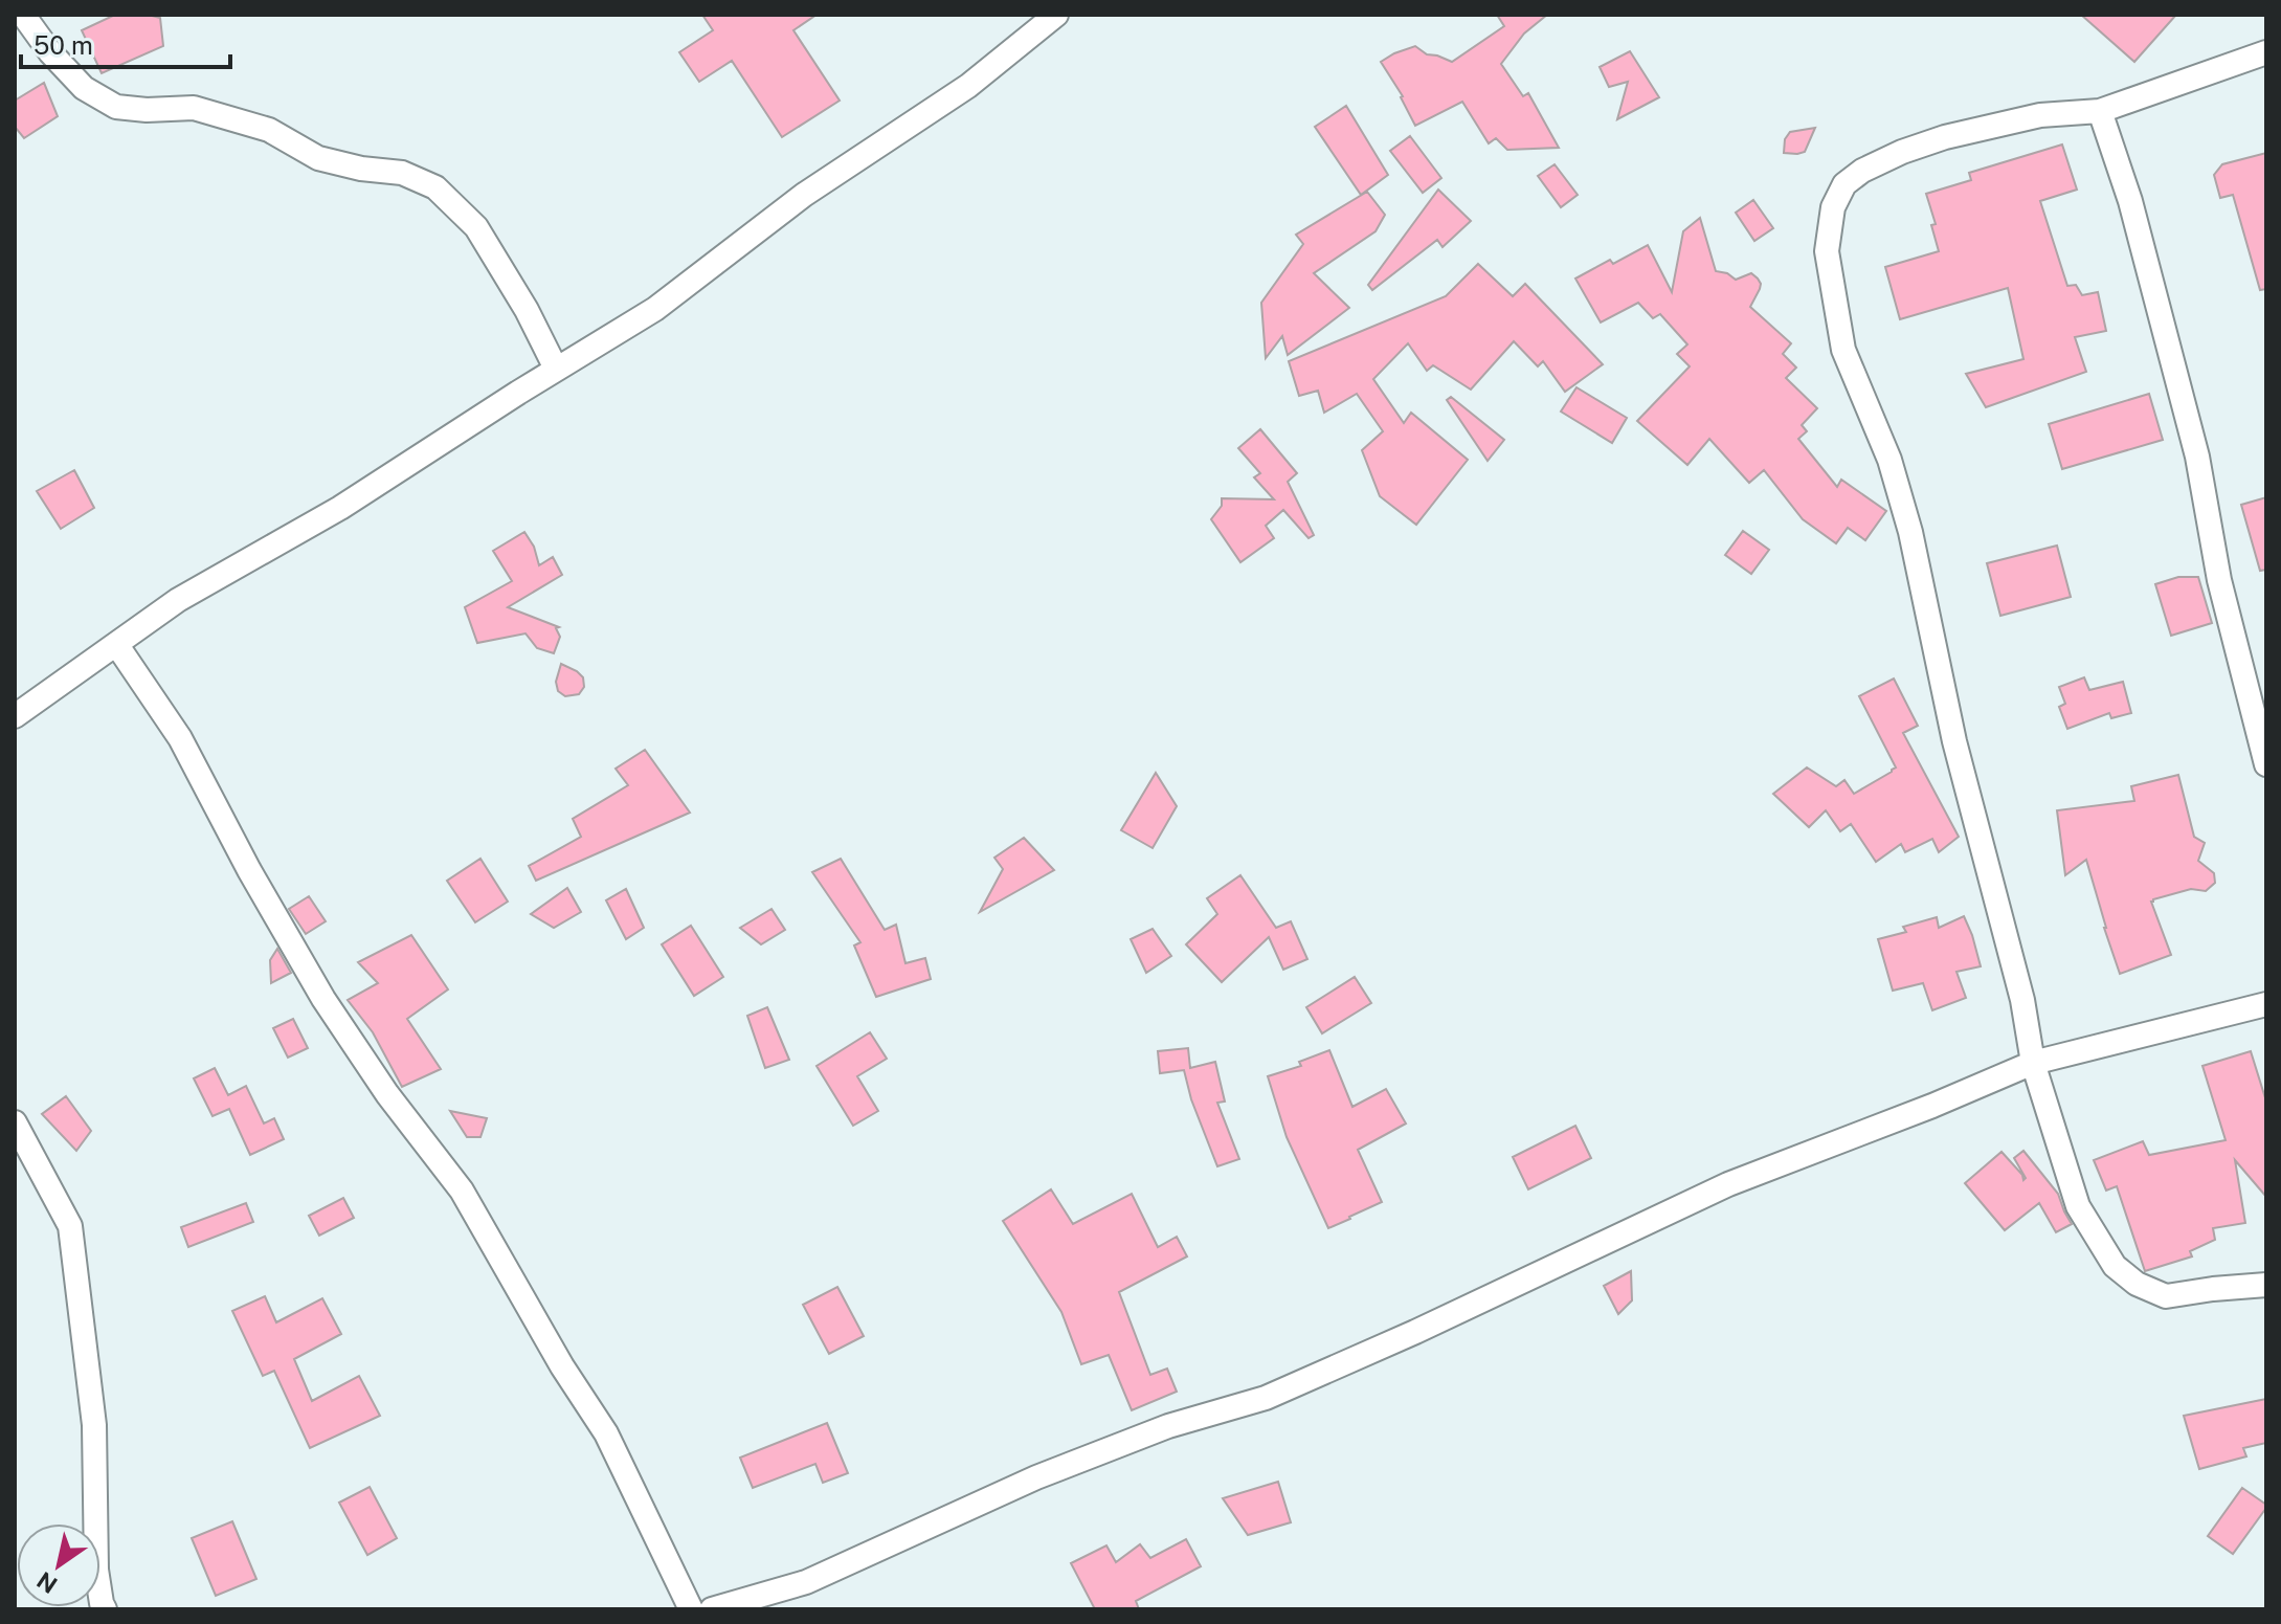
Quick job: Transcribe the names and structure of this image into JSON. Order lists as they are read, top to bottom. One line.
{"scale_bar":"50 m","north":"bottom left"}
